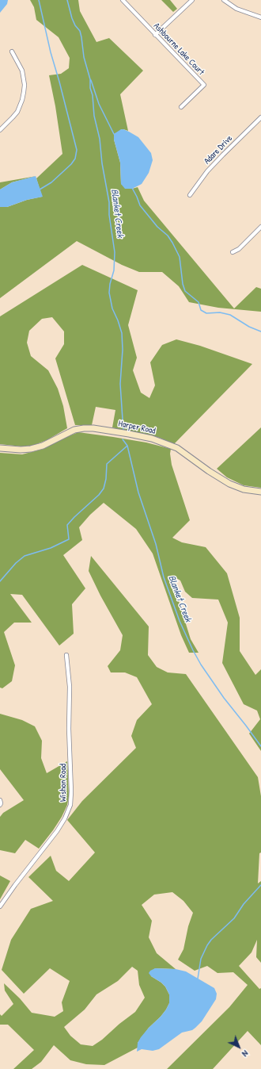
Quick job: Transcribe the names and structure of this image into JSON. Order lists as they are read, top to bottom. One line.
{"streets":{"street":["Ashbourne Lake Court","Adare Drive","Harper Road","Wishon Road"]},"water":["Blanket Creek"],"north":"bottom right"}
